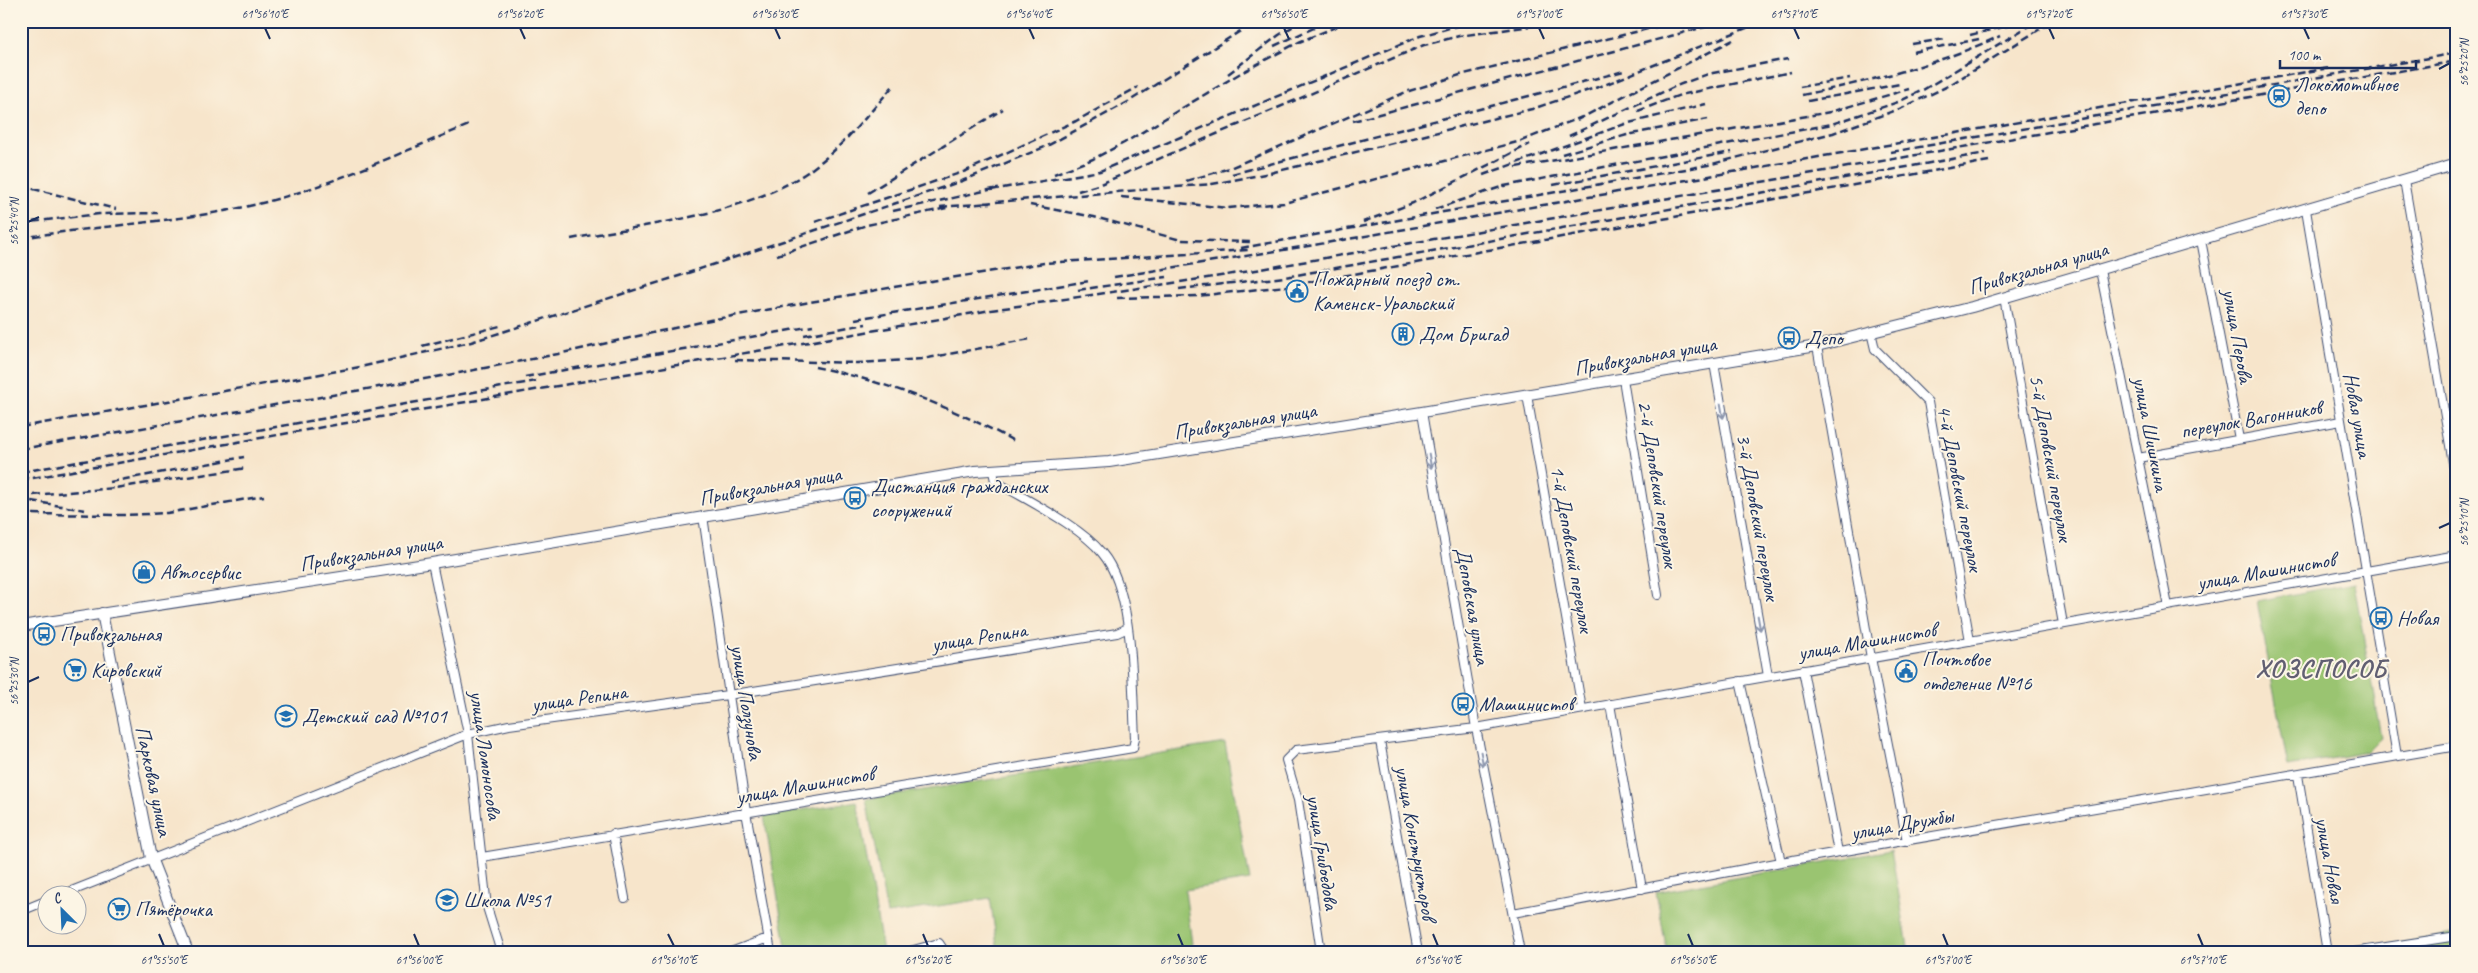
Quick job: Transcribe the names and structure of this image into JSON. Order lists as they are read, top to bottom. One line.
{"streets":{"street":["Привокзальная улица","улица Перова","Новая улица","переулок Вагонников","улица Шишкина","5-й Деповский переулок","2-й Деповский переулок","4-й Деповский переулок","3-й Деповский переулок","1-й Деповский переулок","улица Машинистов","Деповская улица","улица Репина","улица Ползунова","улица Ломоносова","Парковая улица","улица Дружбы","улица Конструкторов","улица Грибоедова","улица Новая"]},"crossings":[["Привокзальная улица","улица Перова"],["Привокзальная улица","Новая улица"],["Привокзальная улица","улица Шишкина"],["Привокзальная улица","5-й Деповский переулок"],["Привокзальная улица","2-й Деповский переулок"],["Привокзальная улица","4-й Деповский переулок"],["Привокзальная улица","3-й Деповский переулок"],["Привокзальная улица","1-й Деповский переулок"],["Привокзальная улица","Деповская улица"],["Привокзальная улица","улица Ползунова"],["Привокзальная улица","улица Ломоносова"],["Привокзальная улица","Парковая улица"],["улица Перова","переулок Вагонников"],["Новая улица","переулок Вагонников"],["Новая улица","улица Машинистов"],["Новая улица","улица Дружбы"],["переулок Вагонников","улица Шишкина"],["улица Шишкина","улица Машинистов"],["5-й Деповский переулок","улица Машинистов"],["4-й Деповский переулок","улица Машинистов"],["3-й Деповский переулок","улица Машинистов"],["1-й Деповский переулок","улица Машинистов"],["улица Машинистов","Деповская улица"],["улица Машинистов","улица Репина"],["улица Машинистов","улица Ползунова"],["улица Машинистов","улица Ломоносова"],["улица Машинистов","улица Конструкторов"],["улица Машинистов","улица Грибоедова"],["Деповская улица","улица Дружбы"],["улица Репина","улица Ползунова"],["улица Репина","улица Ломоносова"],["улица Репина","Парковая улица"],["улица Дружбы","улица Новая"]],"one_way":["3-й Деповский переулок","Деповская улица"],"districts":["ХОЗСПОСОБ"],"places":{"station":["Локомотивное депо"],"public building":["Пожарный поезд ст. Каменск-Уральский","Почтовое отделение №16"],"building":["Дом Бригад"],"bus stop":["Депо","Дистанция гражданских сооружений","Новая","Привокзальная","Машинистов"],"shop":["Автосервис"],"supermarket":["Кировский","Пятёрочка"],"school or university":["Детский сад №101","Школа №51"]},"scale_bar":"100 m","north":"top left","coordinates":["61°56'10\"E","61°56'20\"E","61°56'30\"E","61°56'40\"E","61°56'50\"E","61°57'00\"E","61°57'10\"E","61°57'20\"E","61°57'30\"E","56°25'20\"N","56°25'40\"N","56°25'10\"N","56°25'30\"N","61°55'50\"E","61°56'00\"E"]}
